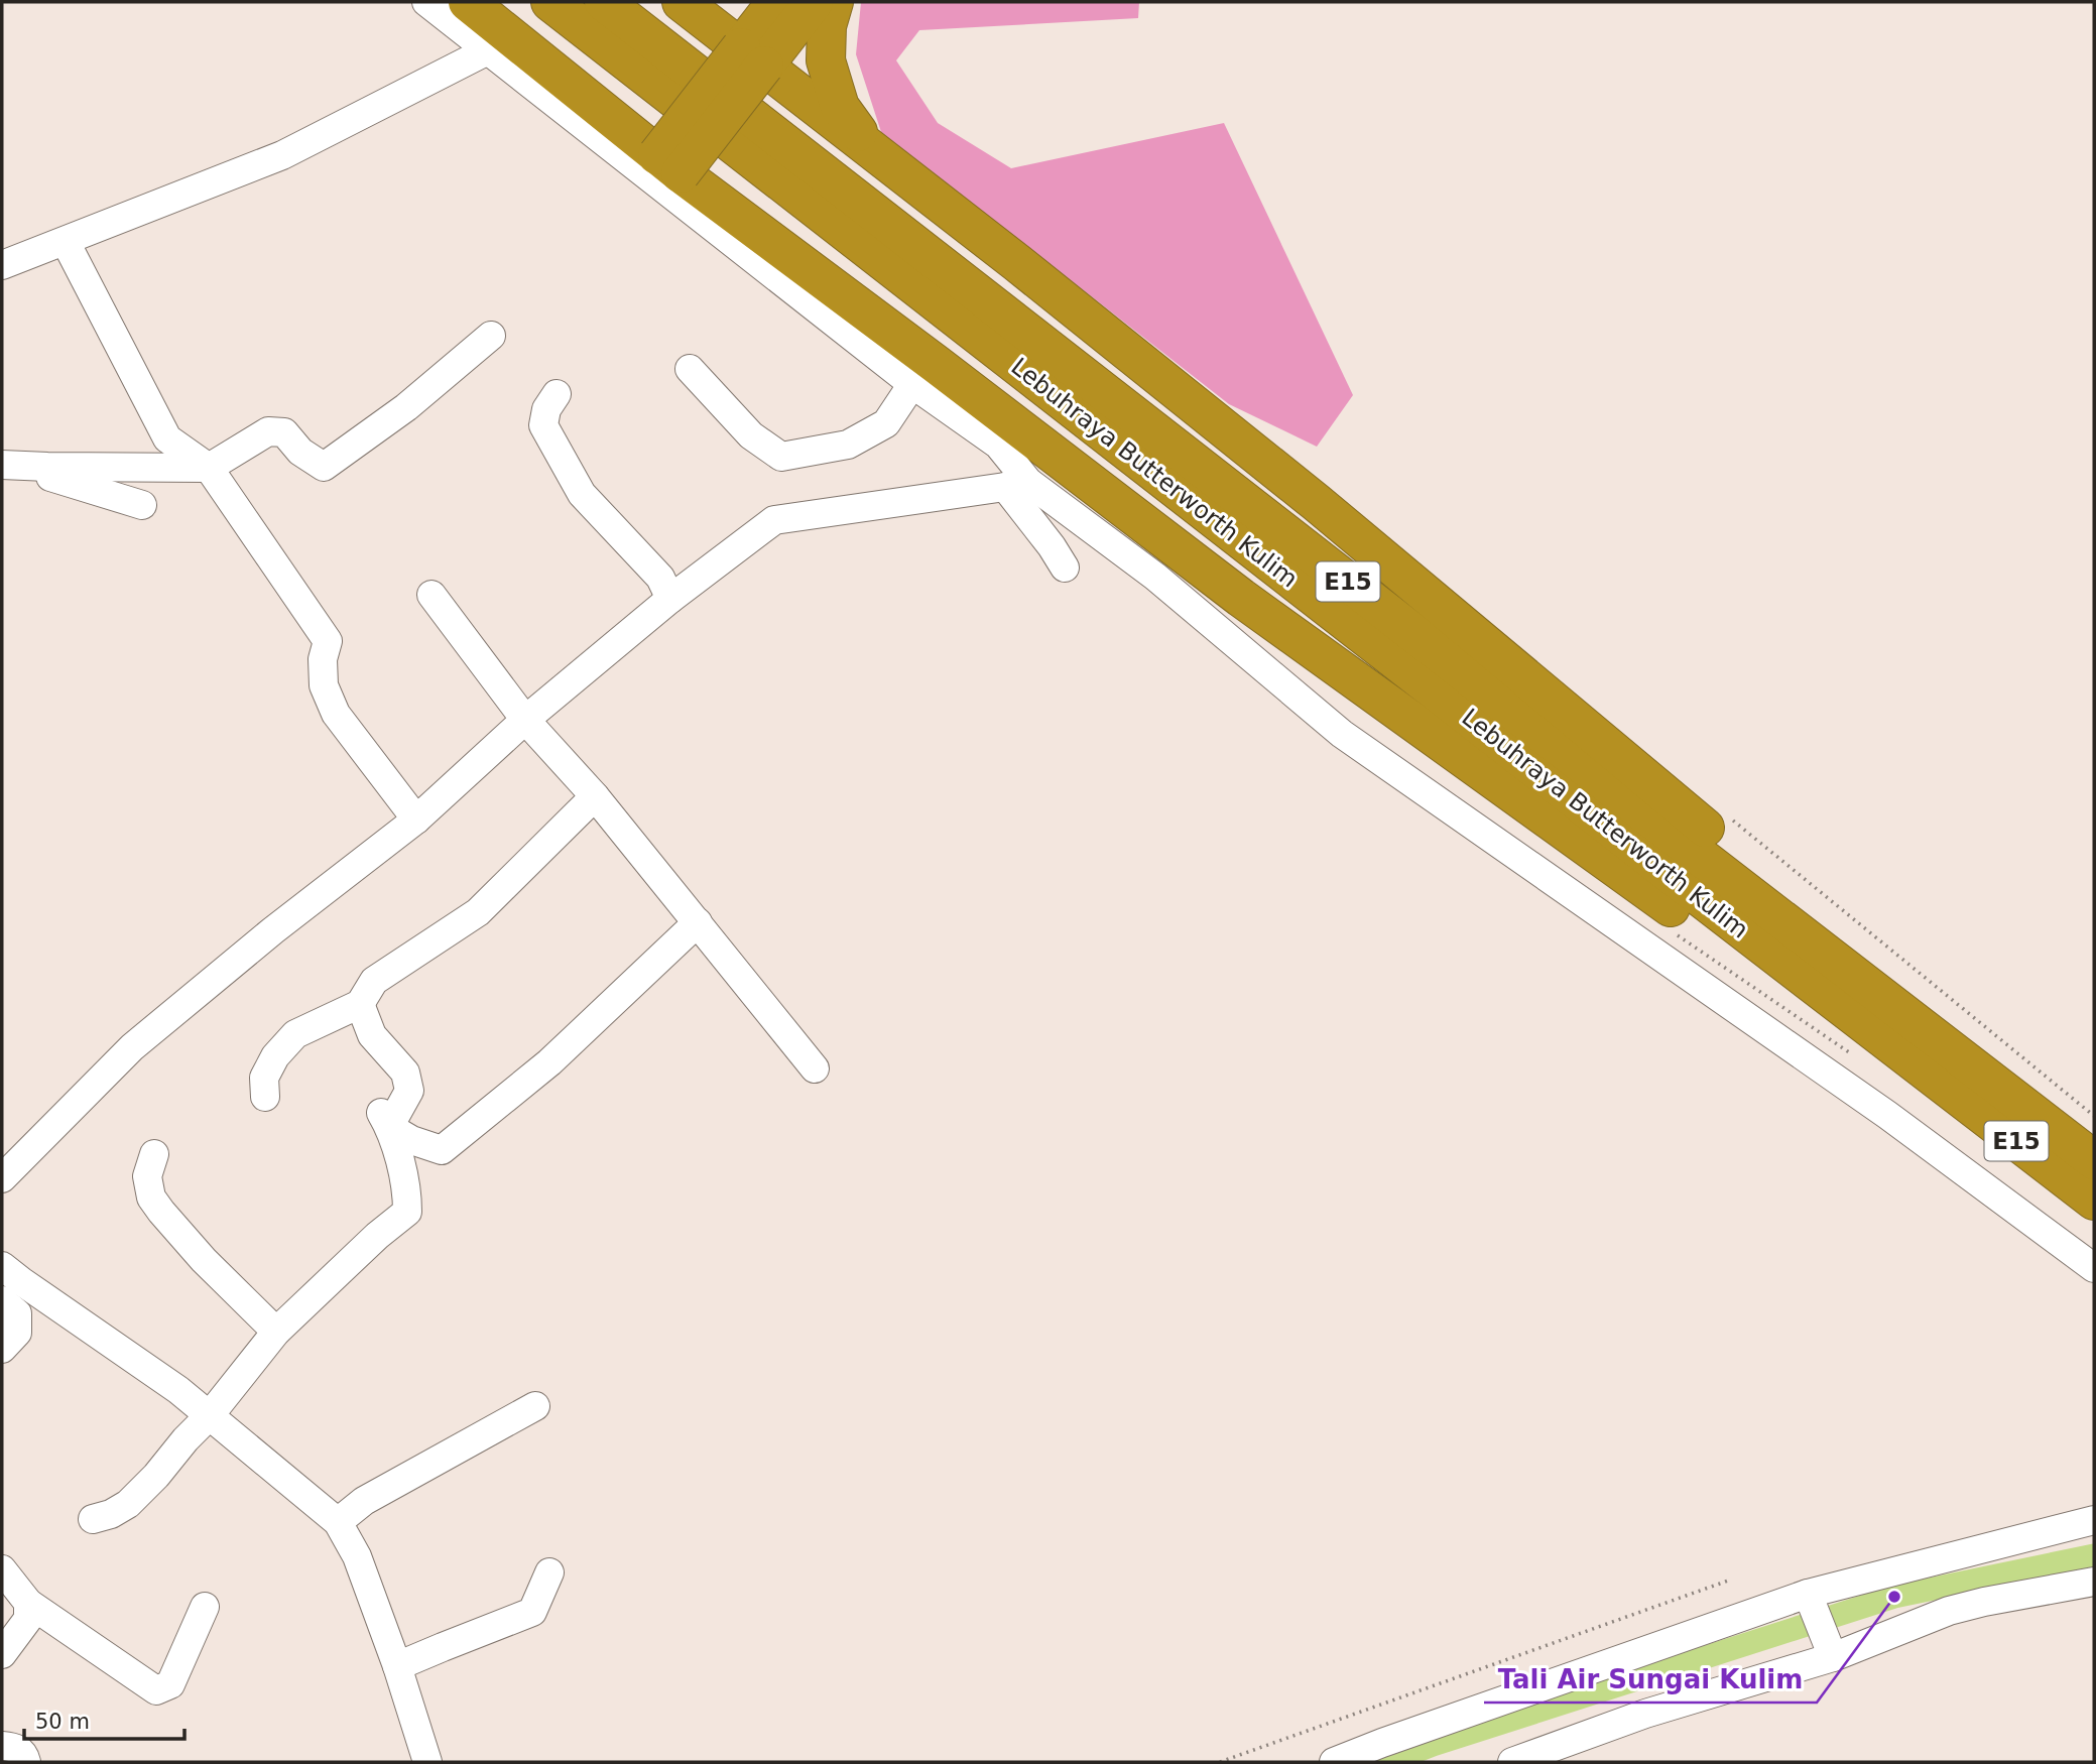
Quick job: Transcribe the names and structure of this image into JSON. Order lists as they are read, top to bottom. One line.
{"streets":{"highway":["Lebuhraya Butterworth Kulim","E15"]},"places":["Tali Air Sungai Kulim"],"scale_bar":"50 m"}
